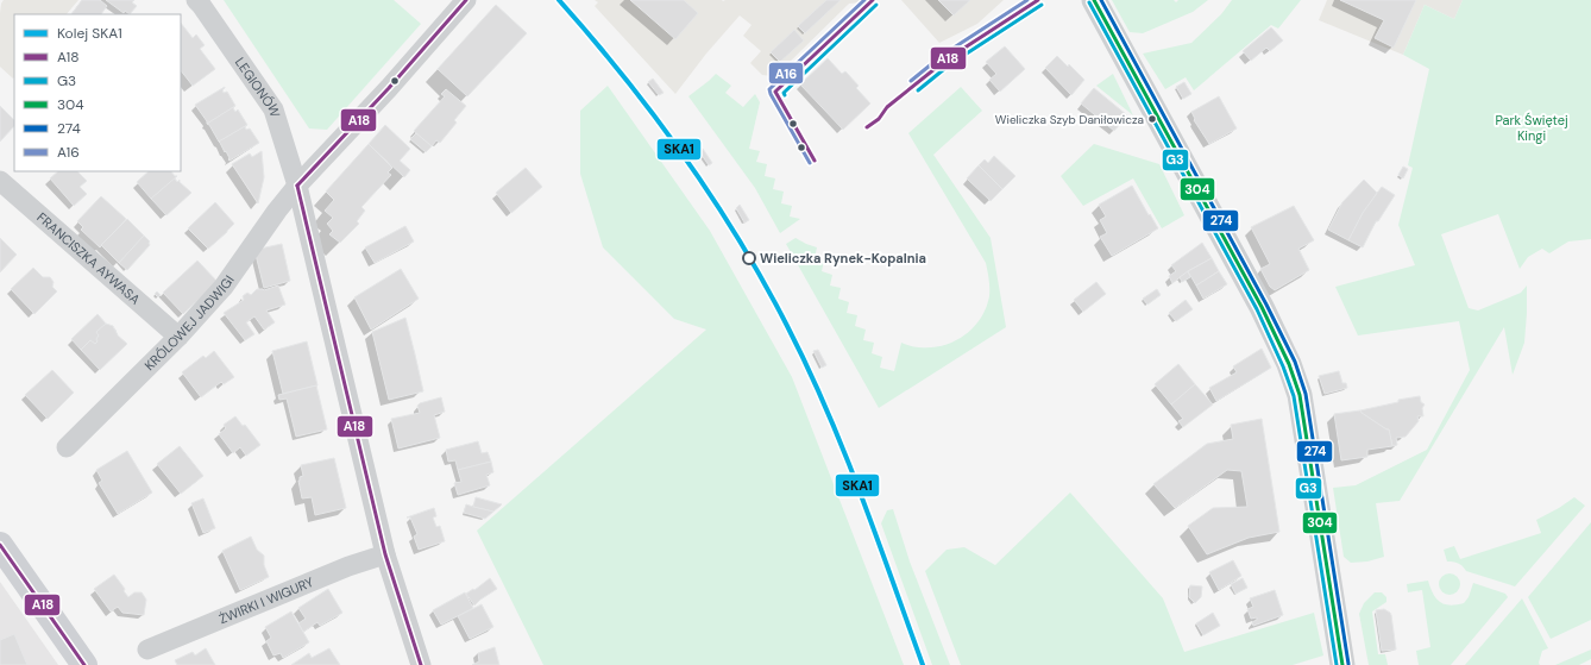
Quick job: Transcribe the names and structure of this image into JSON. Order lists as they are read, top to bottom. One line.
{"streets":{"street":["LEGIONÓW","FRANCISZKA AYWASA","KRÓLOWEJ JADWIGI","ŻWIRKI I WIGURY"]},"crossings":[["LEGIONÓW","KRÓLOWEJ JADWIGI"],["LEGIONÓW","ŻWIRKI I WIGURY"],["FRANCISZKA AYWASA","KRÓLOWEJ JADWIGI"]],"parks":["Park Świętej Kingi"],"places":["Wieliczka Szyb Daniłowicza","Wieliczka Rynek-Kopalnia"],"lines":["rail line SKA1","transit line A18","transit line 304","transit line 274","transit line A16","transit line G3"],"legend":["Kolej SKA1","A18","G3","304","274","A16"]}
